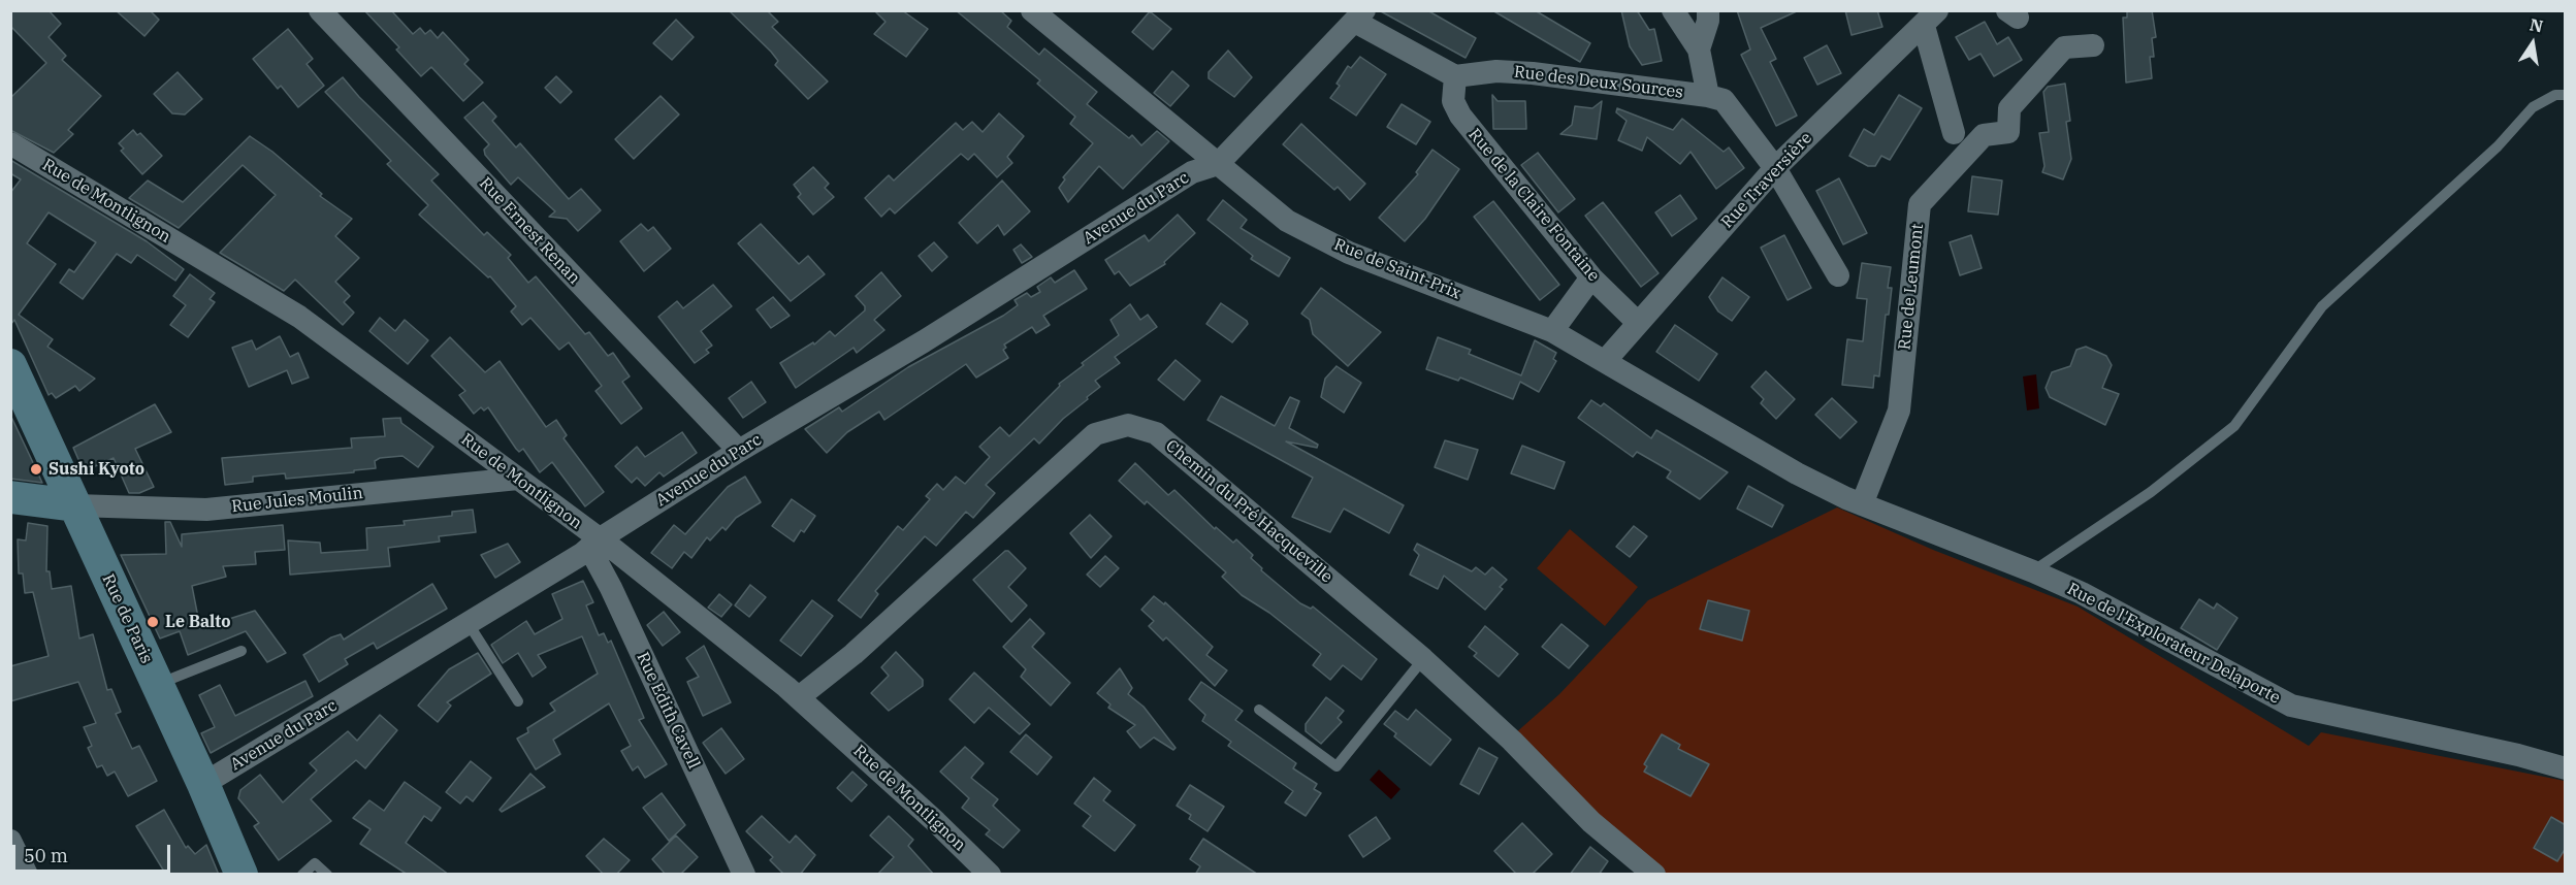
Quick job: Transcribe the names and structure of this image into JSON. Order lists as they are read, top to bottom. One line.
{"streets":{"street":["Rue des Deux Sources","Rue Traversière","Rue de Montlignon","Rue de la Claire Fontaine","Avenue du Parc","Rue Ernest Renan","Rue de Saint-Prix","Rue de Leumont","Rue Jules Moulin","Chemin du Pré Hacqueville","Rue de Paris","Rue de l'Explorateur Delaporte","Rue Edith Cavell"]},"crossings":[["Rue des Deux Sources","Rue de la Claire Fontaine"],["Rue Traversière","Rue de la Claire Fontaine"],["Rue Traversière","Rue de Saint-Prix"],["Rue de Montlignon","Avenue du Parc"],["Rue de Montlignon","Rue Jules Moulin"],["Rue de Montlignon","Chemin du Pré Hacqueville"],["Rue de Montlignon","Rue Edith Cavell"],["Avenue du Parc","Rue Ernest Renan"],["Avenue du Parc","Rue de Saint-Prix"],["Avenue du Parc","Rue de Paris"],["Avenue du Parc","Rue Edith Cavell"],["Rue de Saint-Prix","Rue de l'Explorateur Delaporte"],["Rue de Leumont","Rue de l'Explorateur Delaporte"],["Rue Jules Moulin","Rue de Paris"]],"places":["Sushi Kyoto","Le Balto"],"scale_bar":"50 m","north":"top"}
